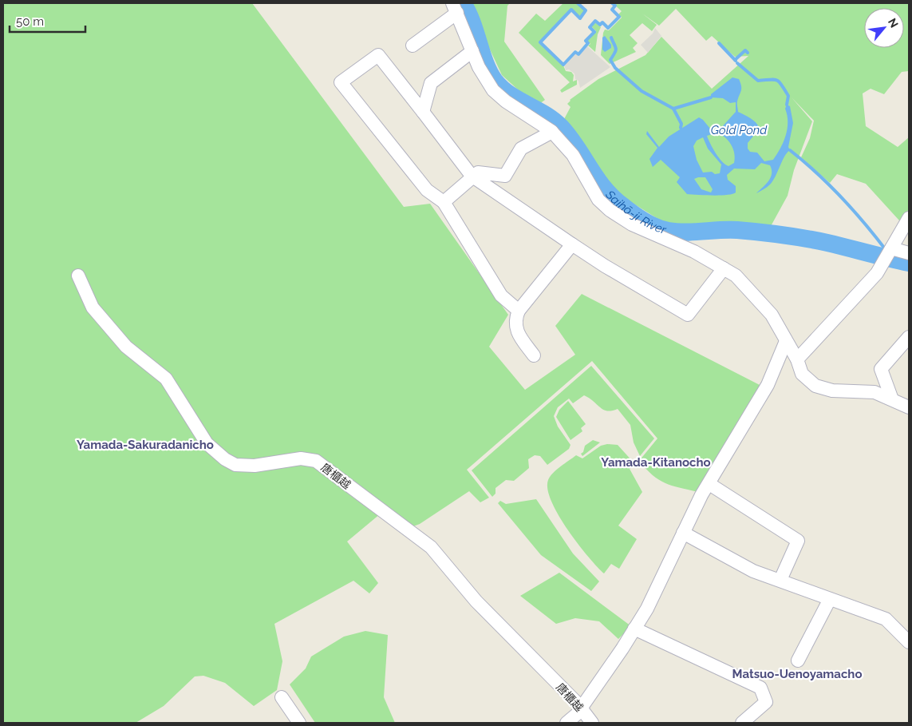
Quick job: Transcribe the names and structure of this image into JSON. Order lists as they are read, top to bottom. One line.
{"streets":{"street":["唐櫃越"]},"districts":["Yamada-Sakuradanicho","Yamada-Kitanocho","Matsuo-Uenoyamacho"],"water":["Gold Pond","Saihō-ji River"],"scale_bar":"50 m","north":"top right"}
